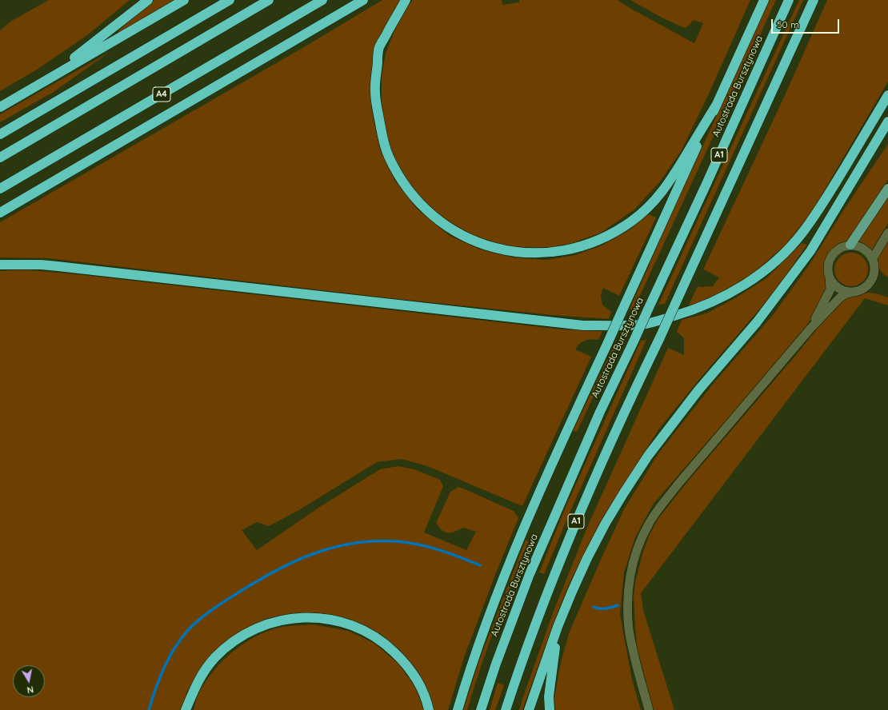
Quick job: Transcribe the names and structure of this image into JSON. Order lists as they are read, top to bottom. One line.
{"streets":{"highway":["Autostrada Bursztynowa","A4","A1"]},"scale_bar":"50 m","north":"bottom"}
